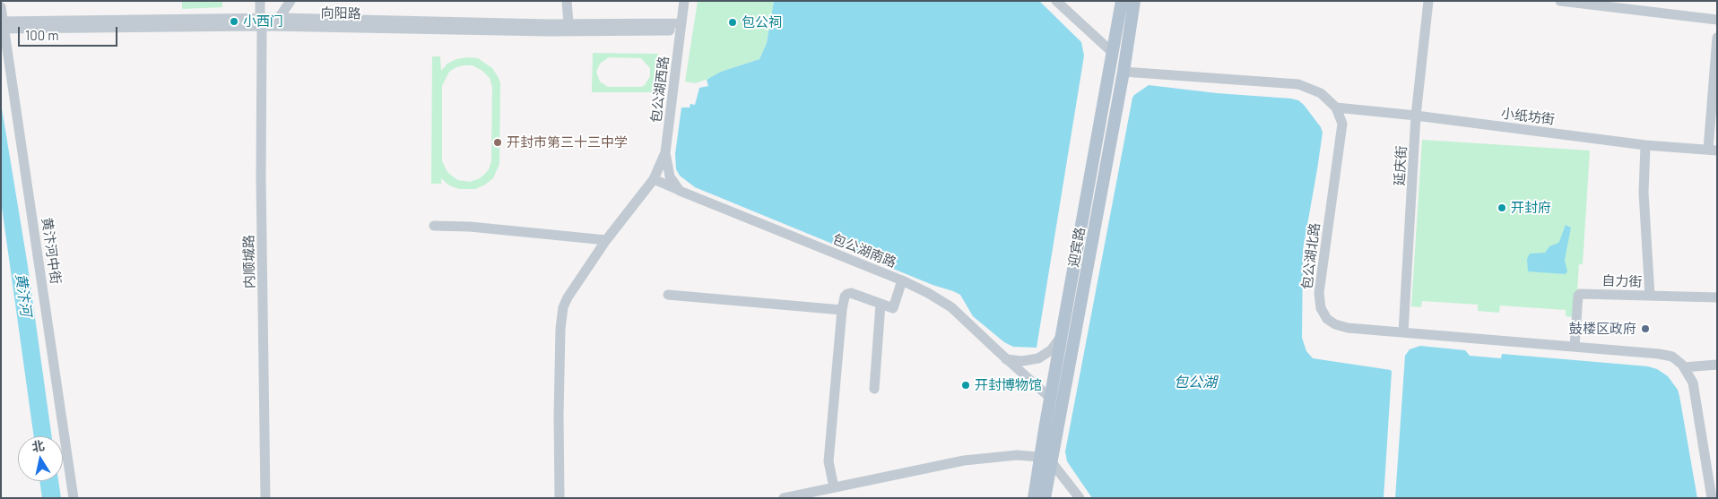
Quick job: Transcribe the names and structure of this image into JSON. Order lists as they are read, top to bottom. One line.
{"streets":{"main road":["迎宾路"],"street":["向阳路","包公湖西路","小纸坊街","延庆街","黄汴河中街","包公湖南路","包公湖北路","内顺城路","自力街"]},"crossings":[["向阳路","包公湖西路"],["向阳路","黄汴河中街"],["向阳路","内顺城路"],["包公湖西路","包公湖南路"],["小纸坊街","延庆街"],["小纸坊街","包公湖北路"],["延庆街","包公湖北路"],["迎宾路","包公湖南路"],["包公湖北路","自力街"]],"water":["黄汴河","包公湖"],"places":["小西门","包公祠","开封市第三十三中学","开封府","鼓楼区政府","开封博物馆"],"scale_bar":"100 m","north":"top"}
